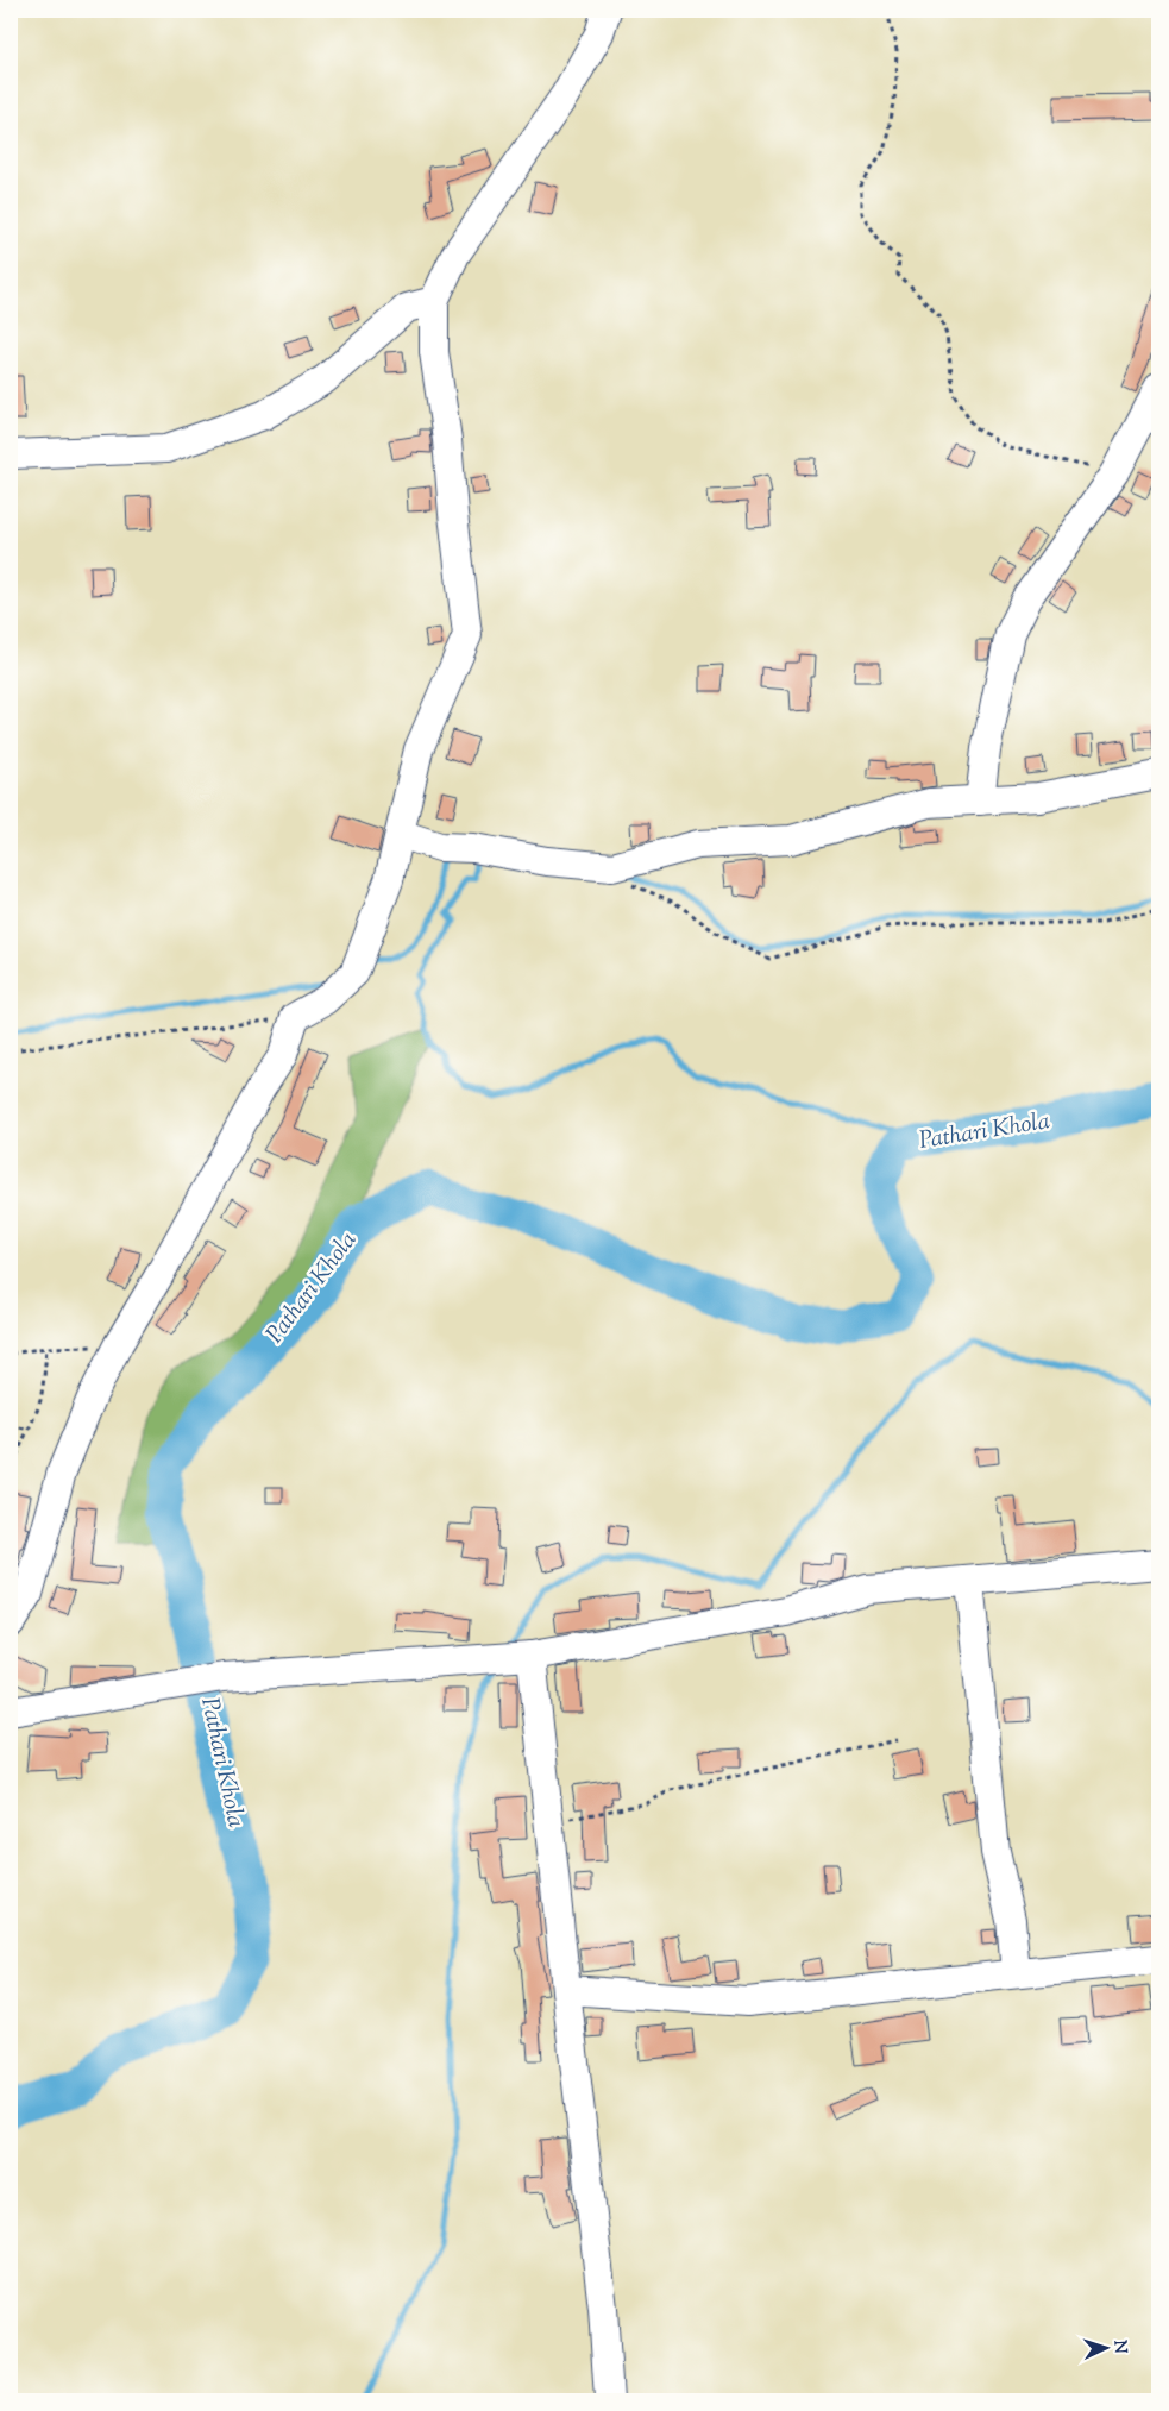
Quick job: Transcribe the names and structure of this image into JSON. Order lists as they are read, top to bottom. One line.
{"water":["Pathari Khola"],"north":"right"}
